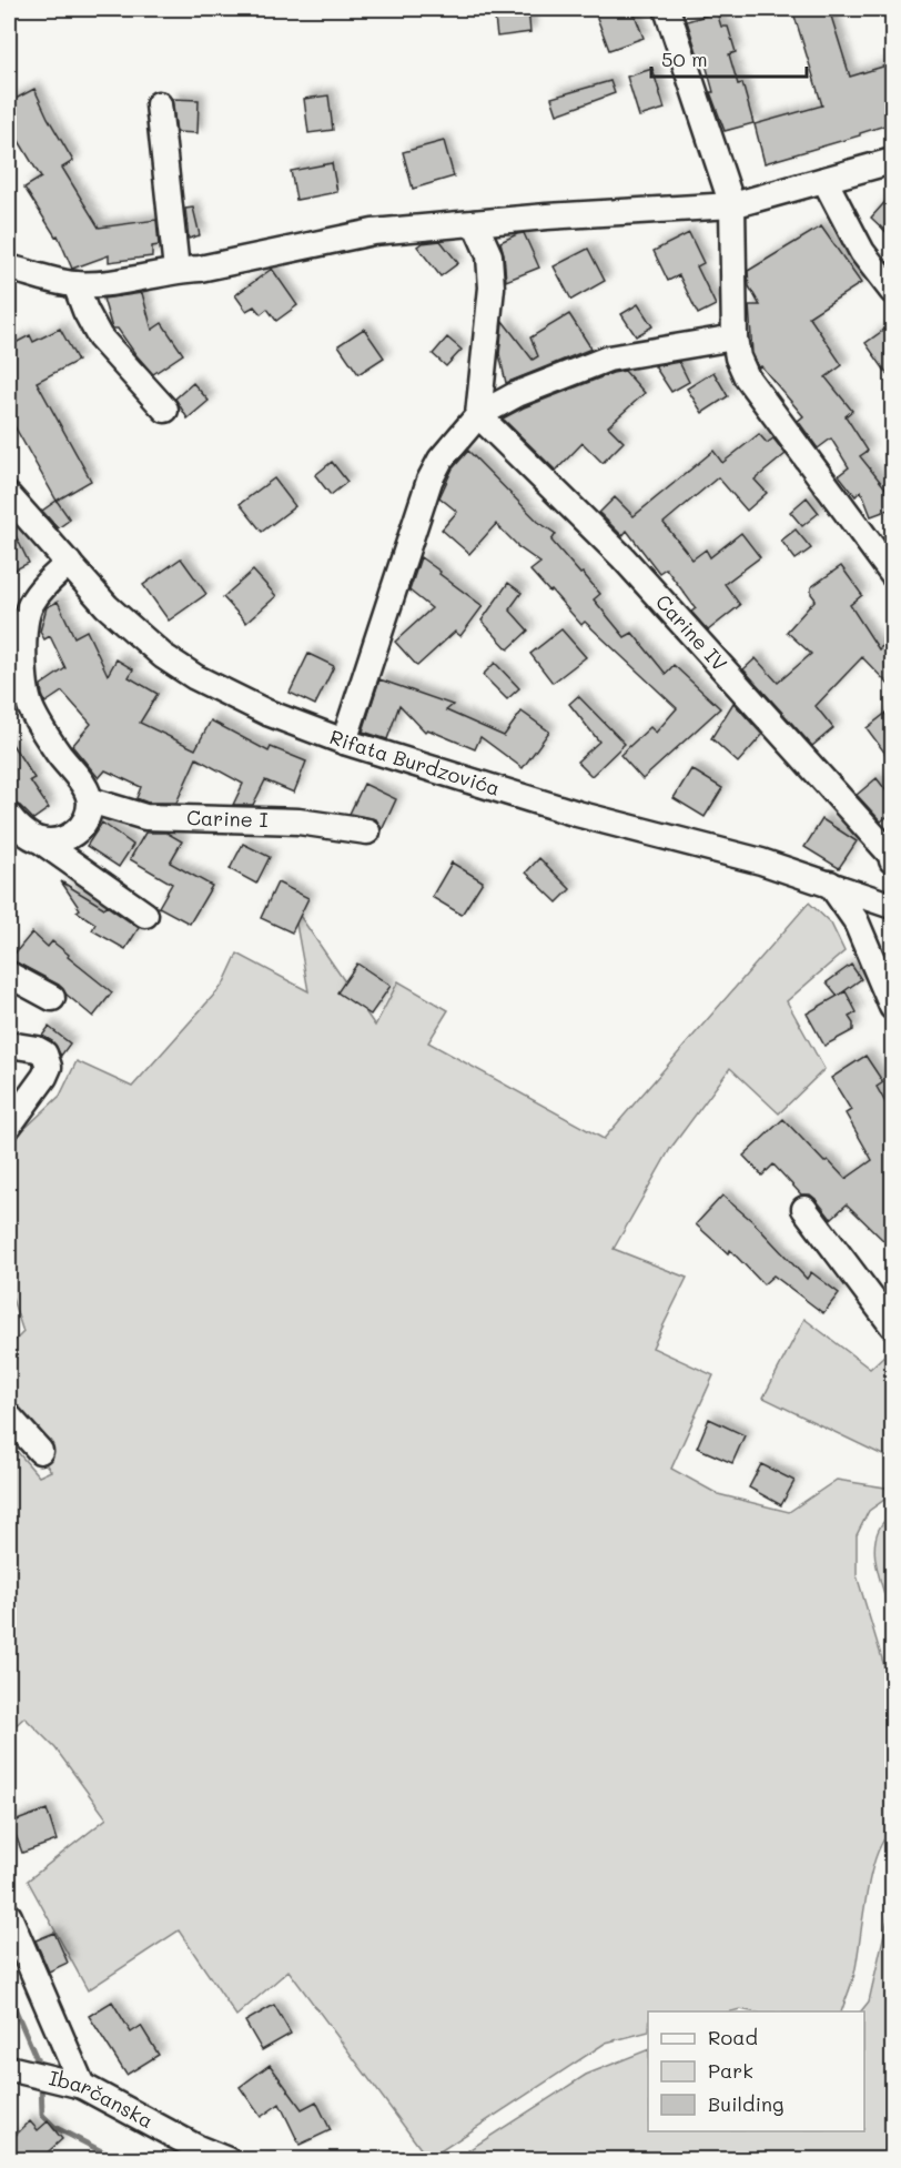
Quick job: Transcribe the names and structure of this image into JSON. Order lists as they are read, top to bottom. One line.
{"streets":{"street":["Carine IV","Rifata Burdzovića","Carine I","Ibarčanska"]},"legend":["Road","Park","Building"],"scale_bar":"50 m"}
